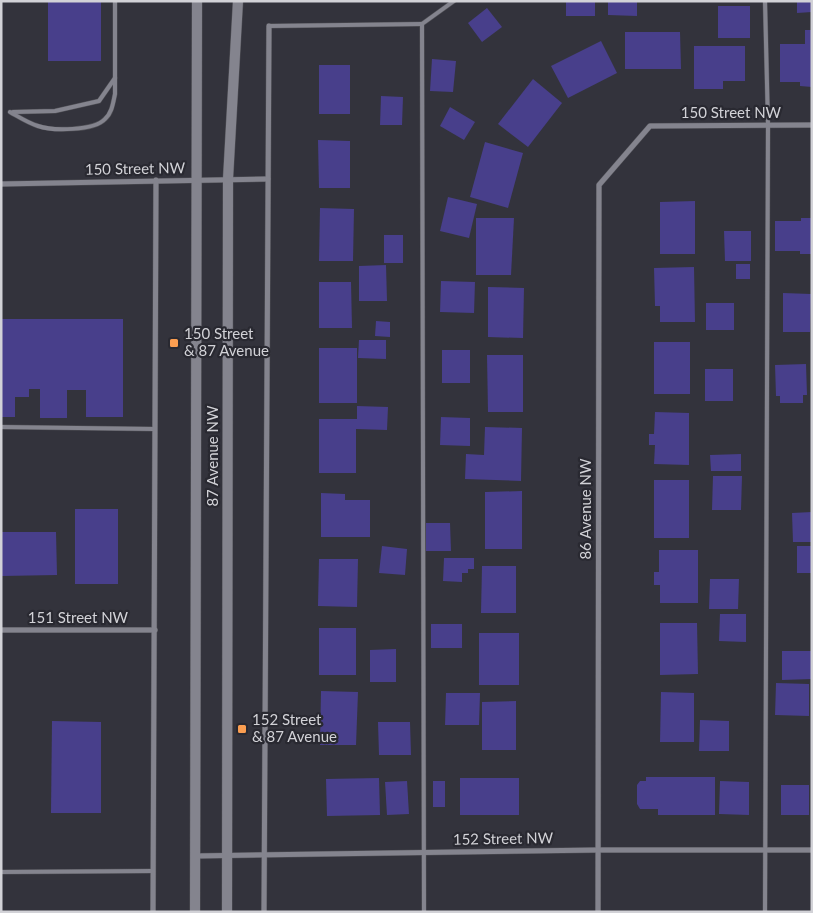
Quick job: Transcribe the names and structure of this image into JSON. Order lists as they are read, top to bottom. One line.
{"streets":{"main road":["87 Avenue NW"],"street":["150 Street NW","86 Avenue NW","151 Street NW","152 Street NW"]},"crossings":[["150 Street NW","87 Avenue NW"],["150 Street NW","86 Avenue NW"],["87 Avenue NW","152 Street NW"],["86 Avenue NW","152 Street NW"]],"places":{"transit":["150 Street & 87 Avenue","152 Street & 87 Avenue"]}}
